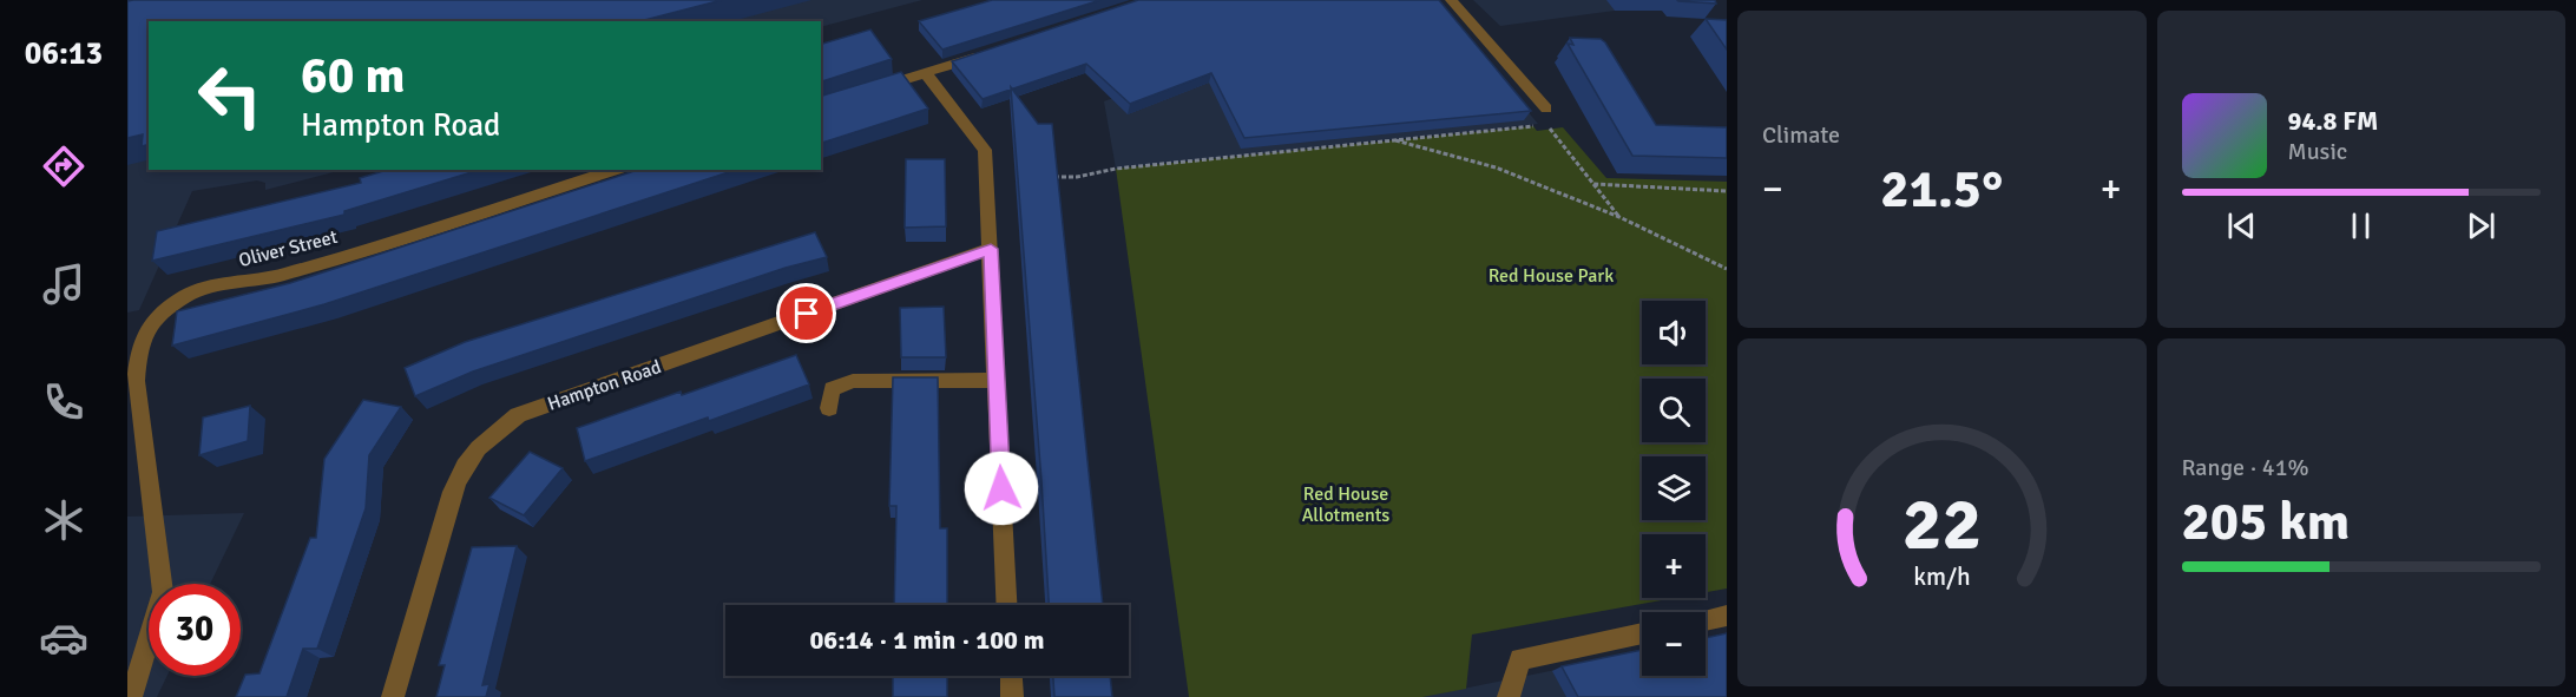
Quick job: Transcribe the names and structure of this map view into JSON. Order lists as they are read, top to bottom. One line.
{"streets":{"street":["Oliver Street","Hampton Road"]},"parks":["Red House Park","Red House Allotments"],"page":{"tabs":"06:13","tile":["Climate",["Range · 41%","205 km"]],"turn":["60 m","Hampton Road"],"song":["94.8 FM","Music"],"heat":["−","21.5°","+"],"map_buttons":["+","−"],"limit":"30","trip":"06:14 · 1 min · 100 m","gauge":["22","km/h"]}}
